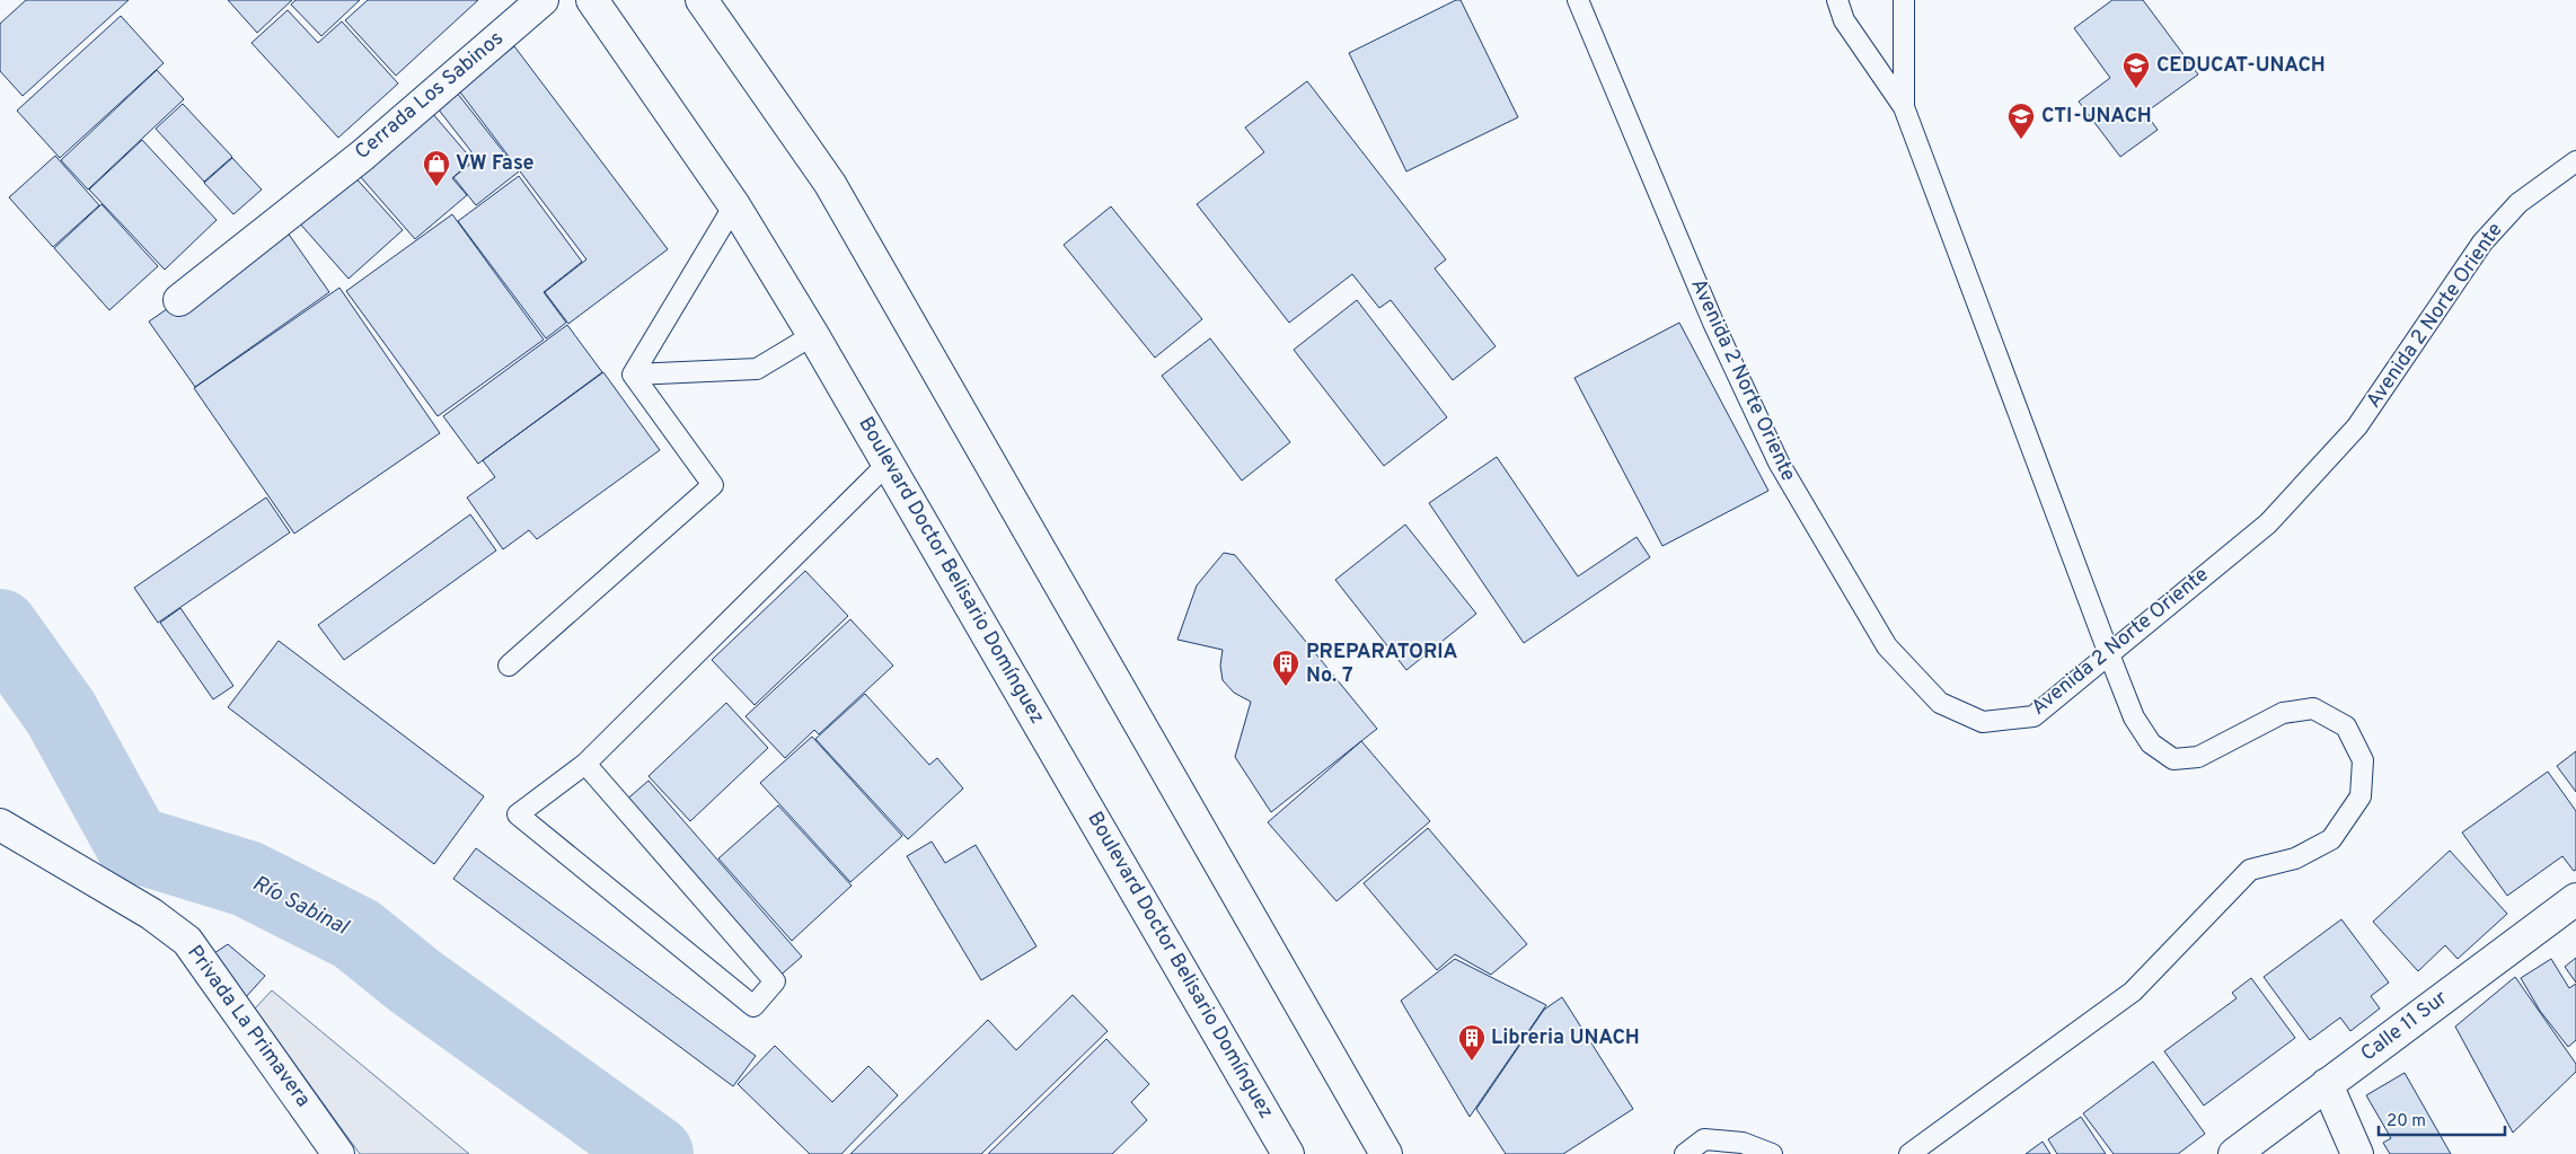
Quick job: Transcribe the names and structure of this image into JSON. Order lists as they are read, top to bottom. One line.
{"streets":{"main road":["Cerrada Los Sabinos","Boulevard Doctor Belisario Domínguez","Privada La Primavera","Calle 11 Sur"],"lane":["Avenida 2 Norte Oriente"]},"water":["Río Sabinal"],"places":{"school or university":["CEDUCAT-UNACH","CTI-UNACH"],"shop":["VW Fase"],"building":["PREPARATORIA No. 7","Libreria UNACH"]},"scale_bar":"20 m"}
